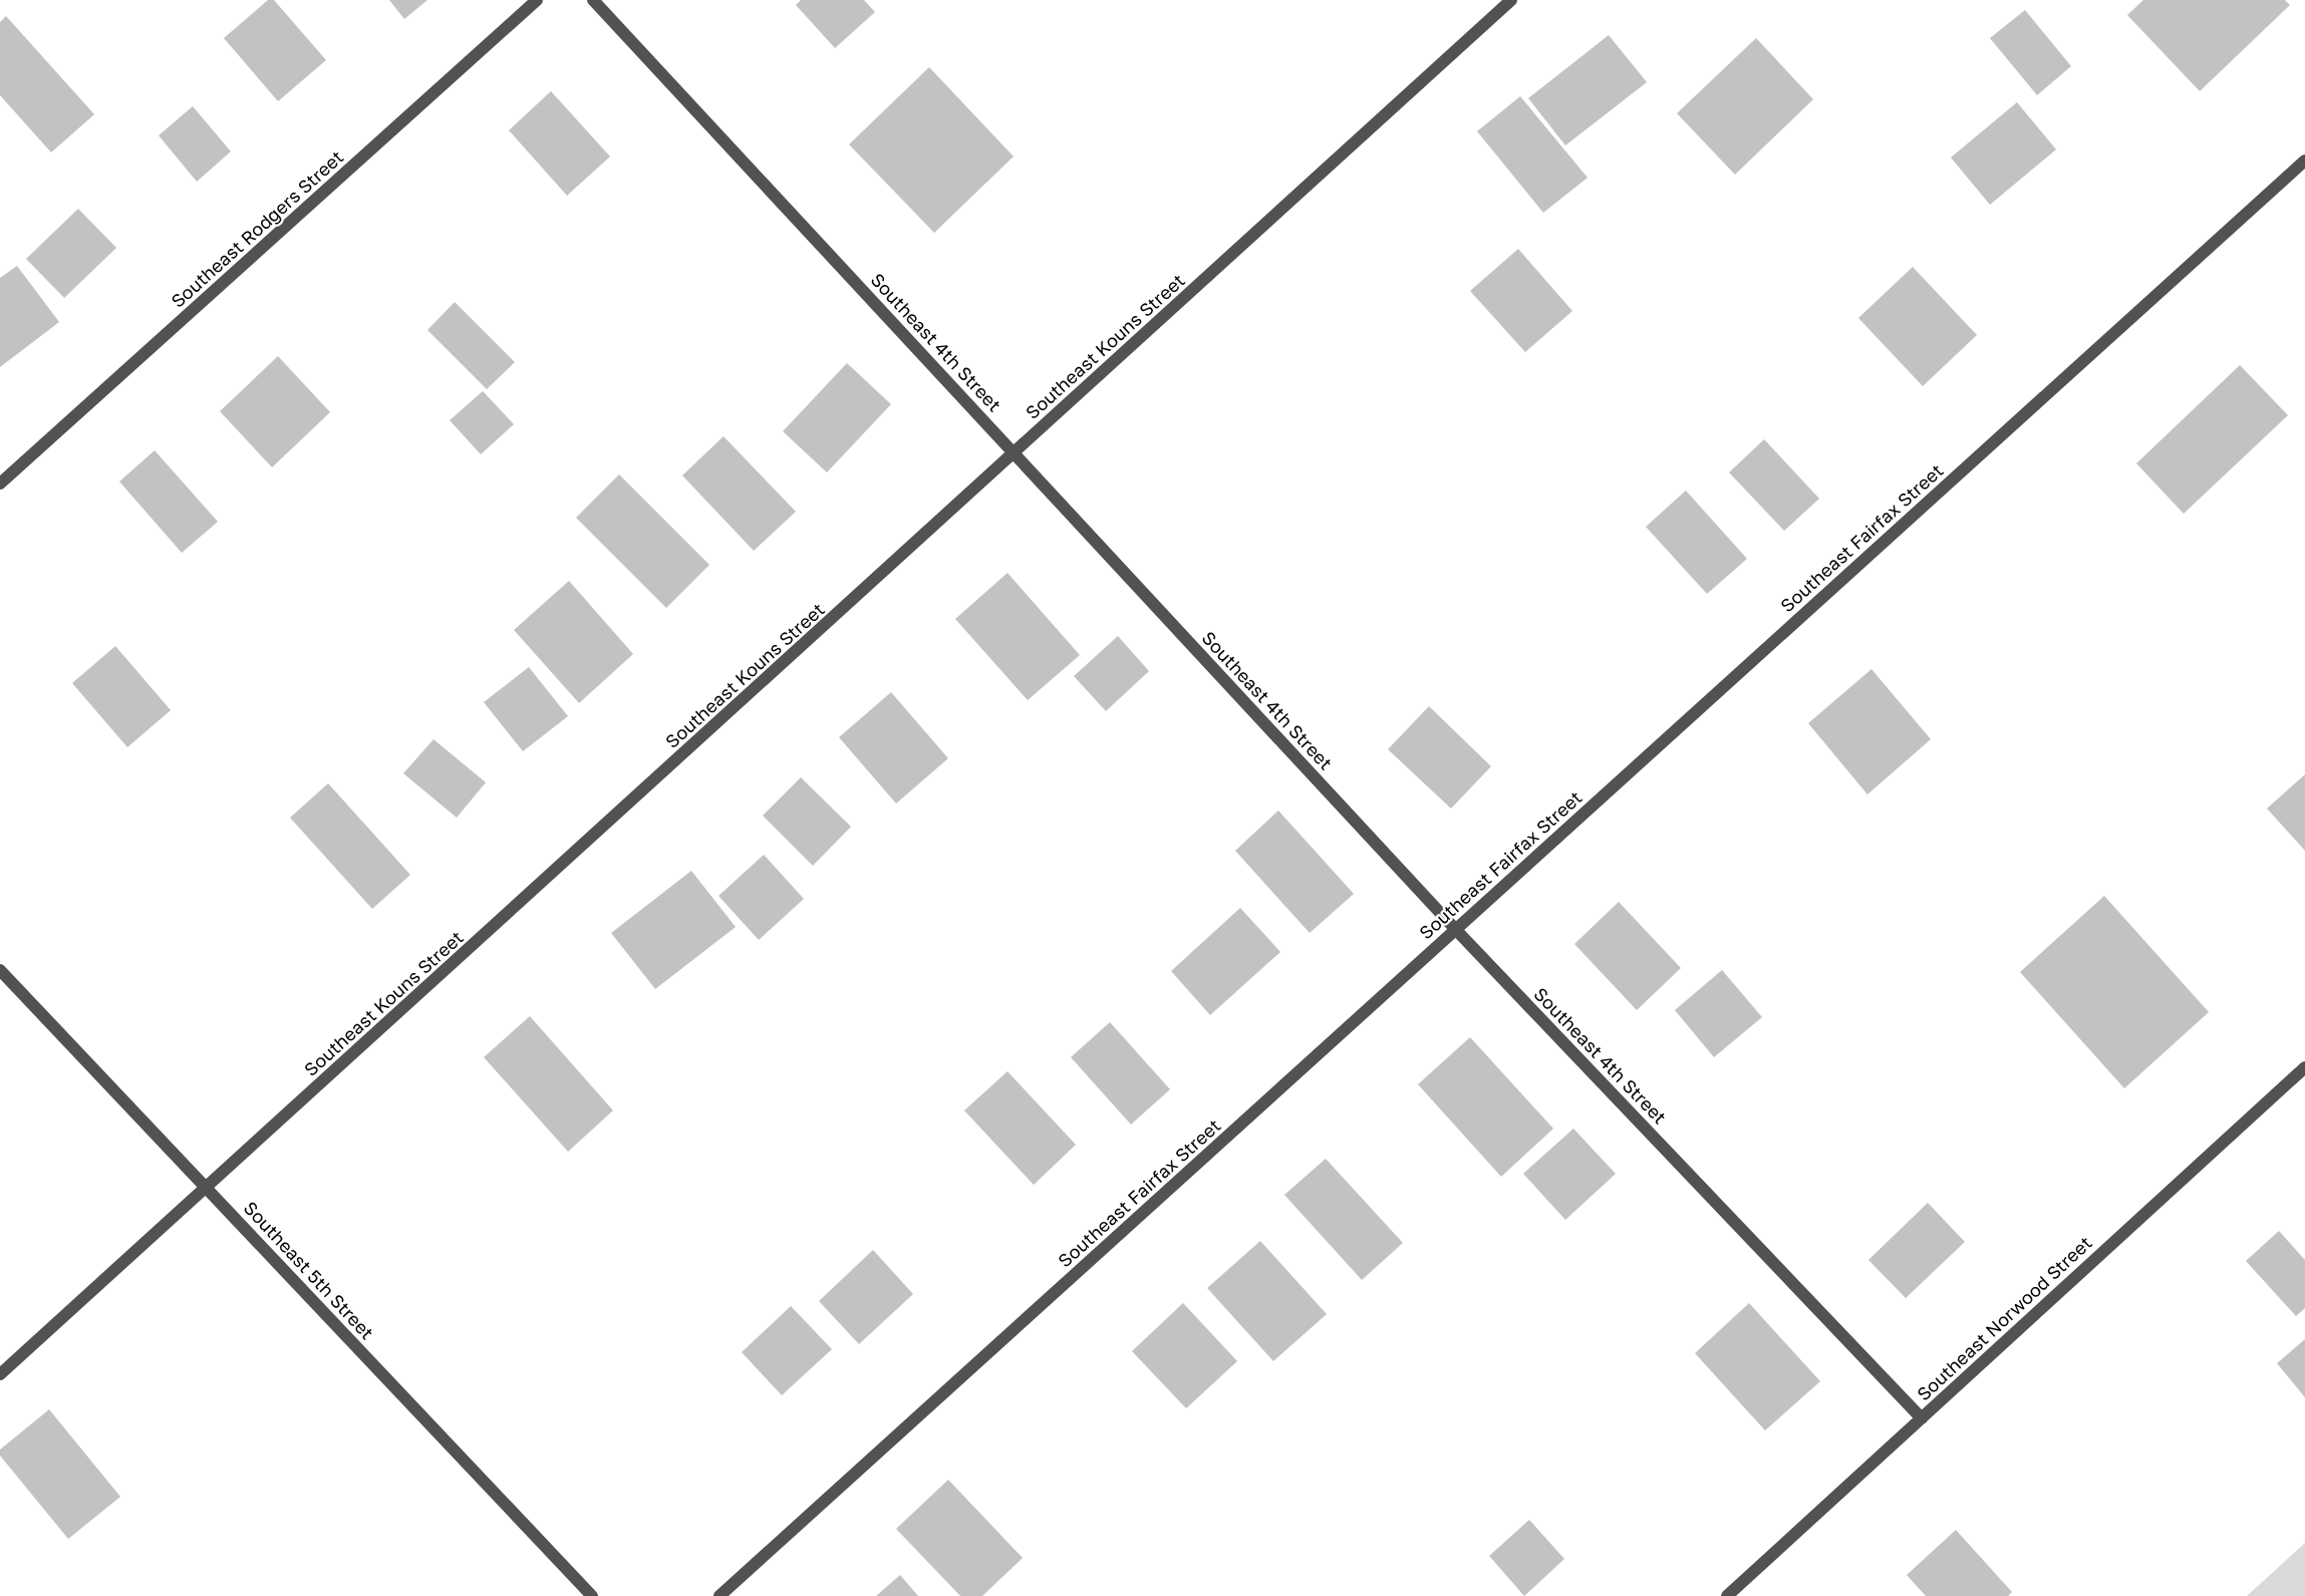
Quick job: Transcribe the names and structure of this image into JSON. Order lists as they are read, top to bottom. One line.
{"streets":{"street":["Southeast Rodgers Street","Southeast 4th Street","Southeast Kouns Street","Southeast Fairfax Street","Southeast 5th Street","Southeast Norwood Street"]},"crossings":[["Southeast 4th Street","Southeast Kouns Street"],["Southeast 4th Street","Southeast Fairfax Street"],["Southeast 4th Street","Southeast Norwood Street"],["Southeast Kouns Street","Southeast 5th Street"]]}
